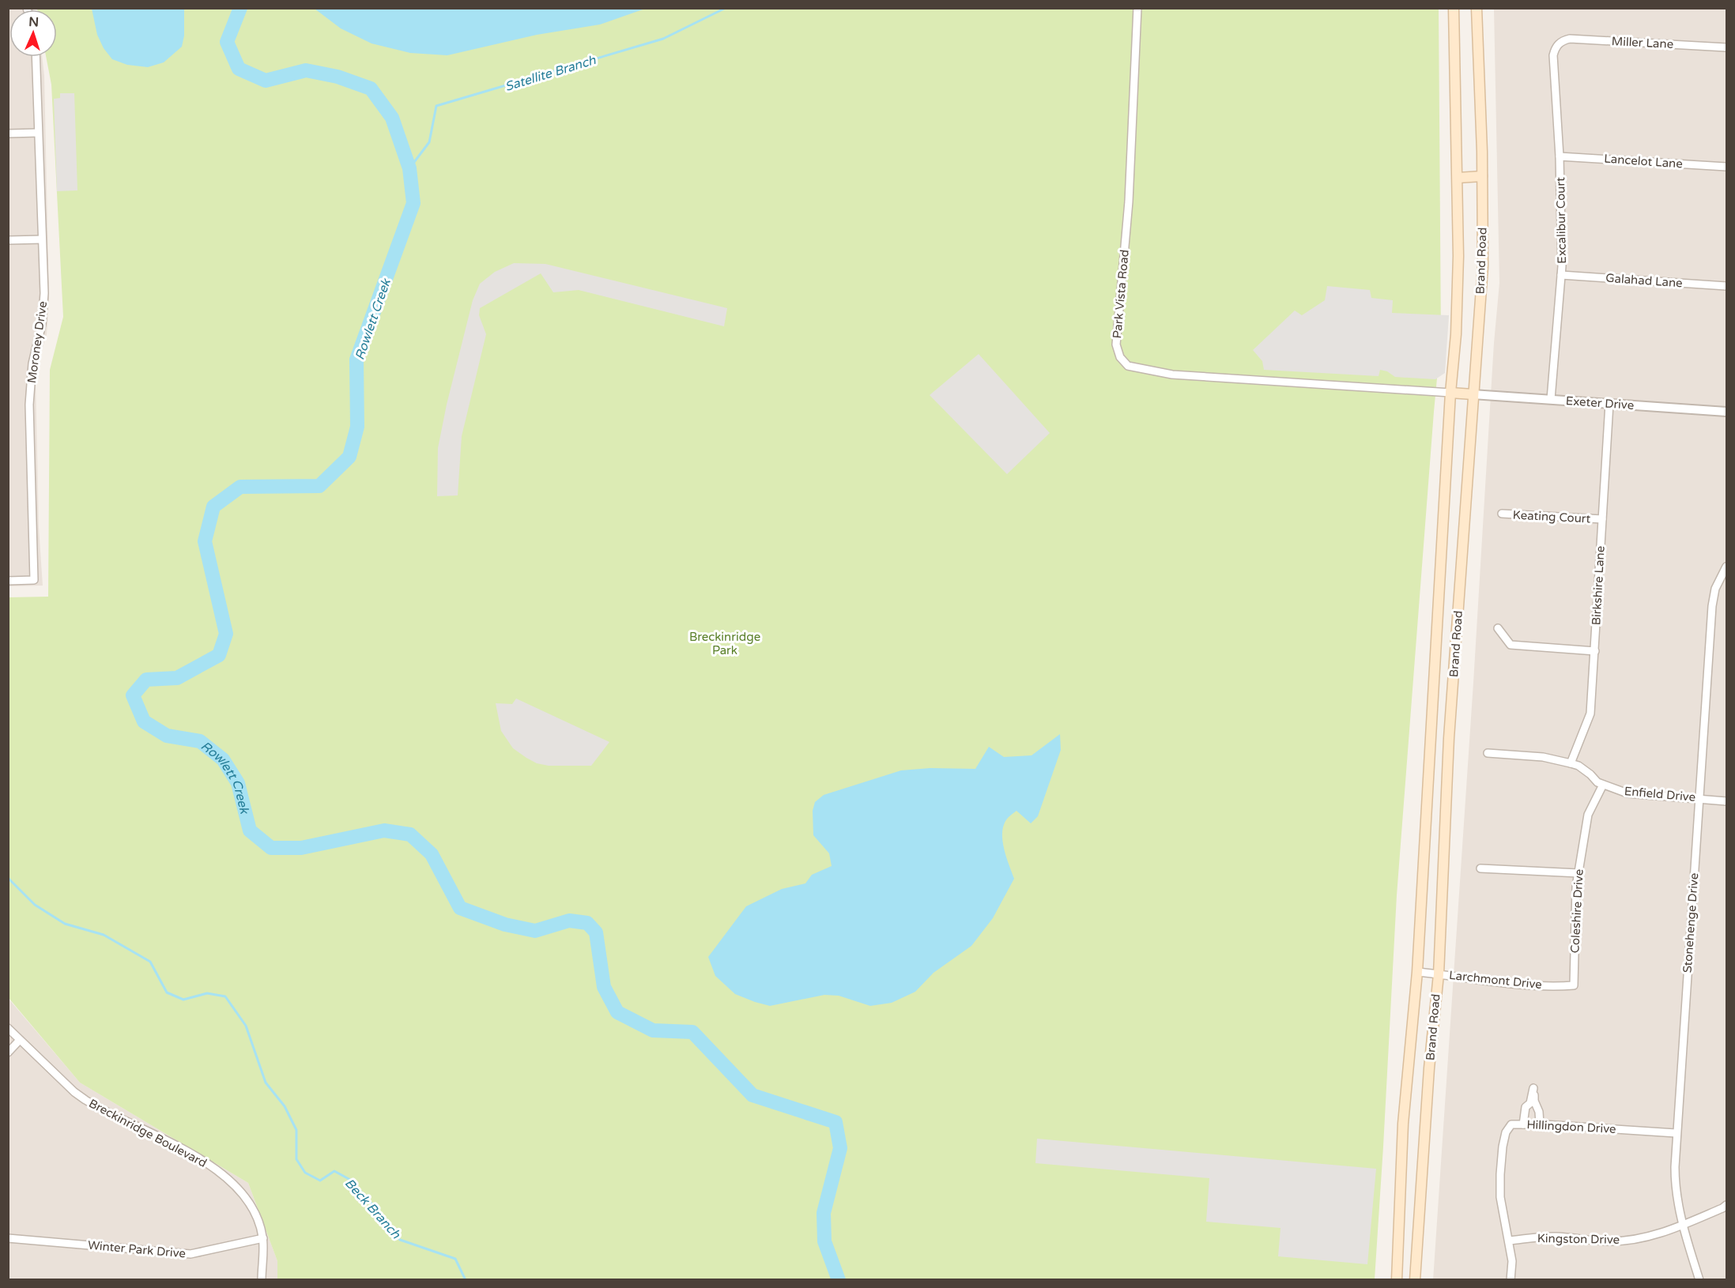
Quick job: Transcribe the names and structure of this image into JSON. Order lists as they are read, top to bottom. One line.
{"streets":{"main road":["Brand Road"],"street":["Miller Lane","Lancelot Lane","Excalibur Court","Galahad Lane","Park Vista Road","Moroney Drive","Exeter Drive","Keating Court","Birkshire Lane","Enfield Drive","Coleshire Drive","Stonehenge Drive","Larchmont Drive","Hillingdon Drive","Breckinridge Boulevard","Kingston Drive","Winter Park Drive"]},"crossings":[["Miller Lane","Excalibur Court"],["Lancelot Lane","Excalibur Court"],["Excalibur Court","Galahad Lane"],["Excalibur Court","Exeter Drive"],["Brand Road","Park Vista Road"],["Brand Road","Exeter Drive"],["Brand Road","Larchmont Drive"],["Exeter Drive","Birkshire Lane"],["Keating Court","Birkshire Lane"],["Birkshire Lane","Enfield Drive"],["Enfield Drive","Coleshire Drive"],["Enfield Drive","Stonehenge Drive"],["Coleshire Drive","Larchmont Drive"],["Stonehenge Drive","Hillingdon Drive"],["Stonehenge Drive","Kingston Drive"],["Hillingdon Drive","Kingston Drive"],["Breckinridge Boulevard","Winter Park Drive"]],"water":["Satellite Branch","Rowlett Creek","Beck Branch"],"parks":["Breckinridge Park"],"north":"top"}
